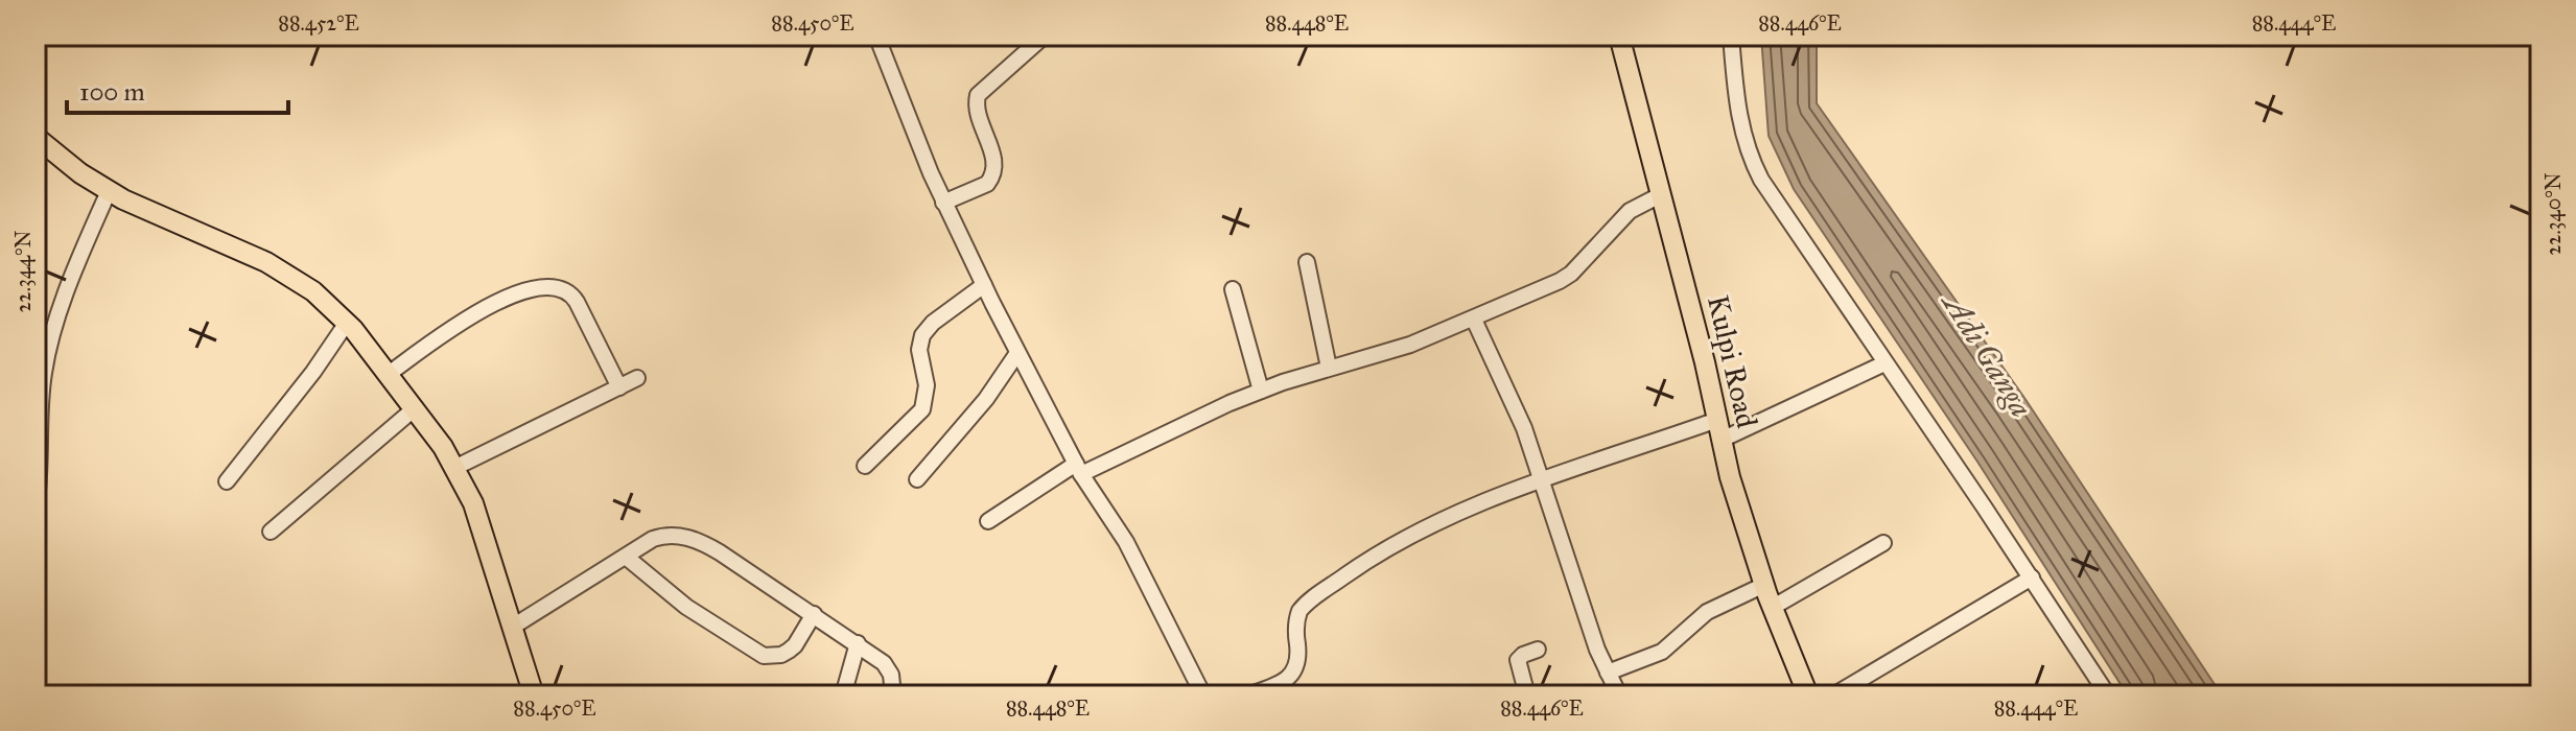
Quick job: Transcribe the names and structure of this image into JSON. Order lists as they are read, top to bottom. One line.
{"streets":{"main road":["Kulpi Road"]},"water":["Adi Ganga"],"scale_bar":"100 m","coordinates":["88.452°E","88.450°E","88.448°E","88.446°E","88.444°E","22.340°N","22.344°N"]}
